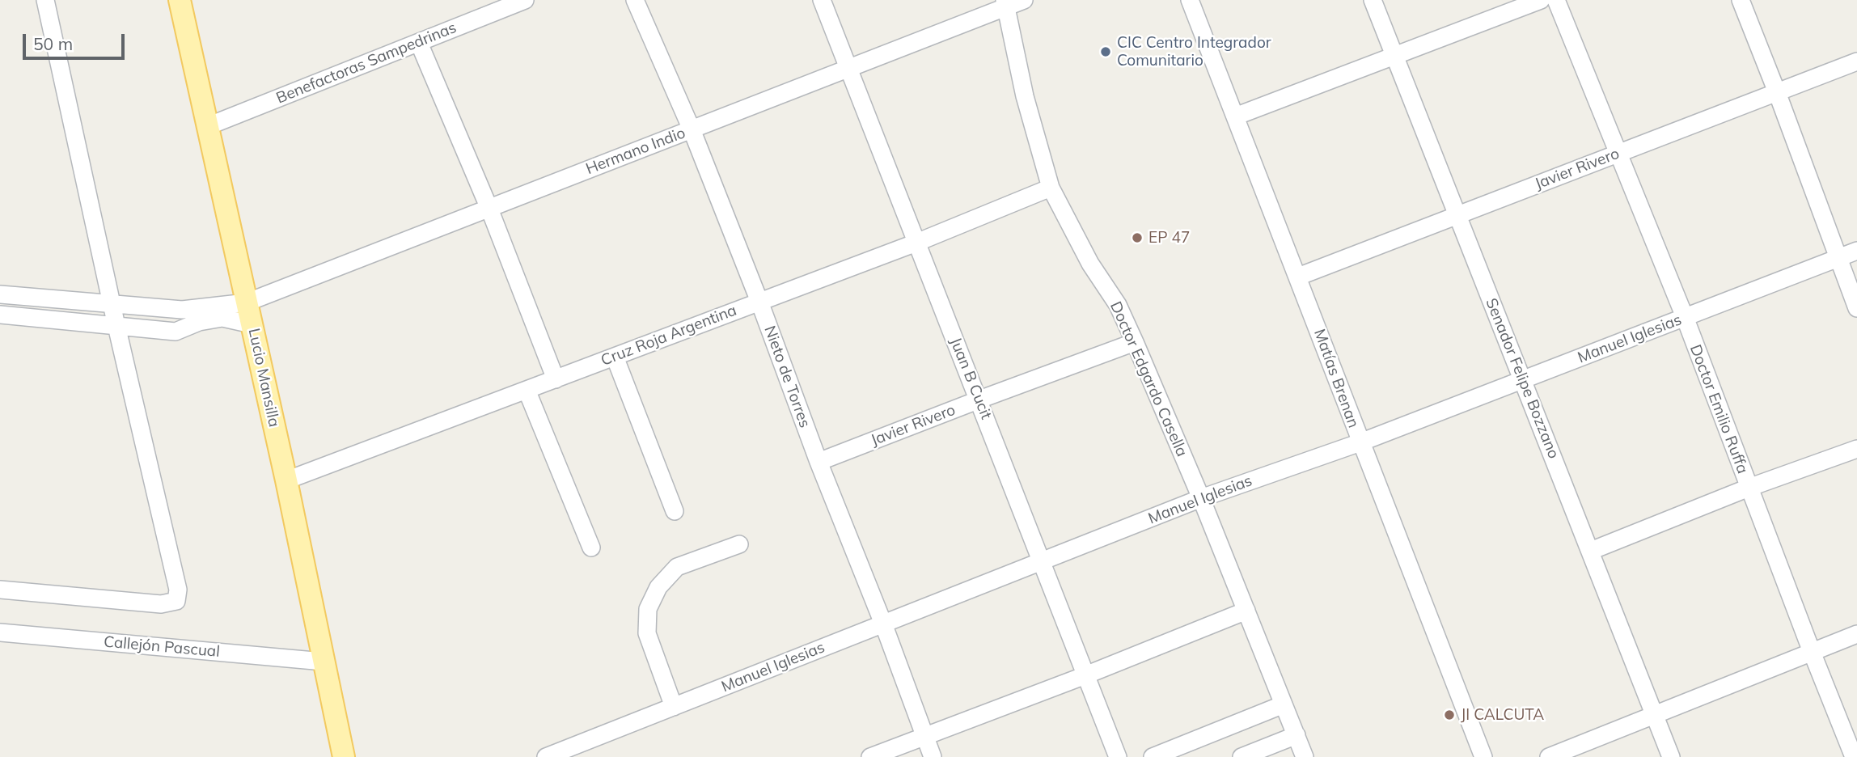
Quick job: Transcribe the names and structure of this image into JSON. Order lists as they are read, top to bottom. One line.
{"streets":{"main road":["Lucio Mansilla"],"street":["Benefactoras Sampedrinas","Hermano Indio","Javier Rivero","Cruz Roja Argentina","Manuel Iglesias","Nieto de Torres","Juan B Cucit","Matías Brenan","Senador Felipe Bozzano","Doctor Edgardo Casella","Doctor Emilio Ruffa","Callejón Pascual"]},"crossings":[["Benefactoras Sampedrinas","Lucio Mansilla"],["Hermano Indio","Nieto de Torres"],["Hermano Indio","Lucio Mansilla"],["Hermano Indio","Juan B Cucit"],["Hermano Indio","Doctor Edgardo Casella"],["Javier Rivero","Nieto de Torres"],["Javier Rivero","Juan B Cucit"],["Javier Rivero","Matías Brenan"],["Javier Rivero","Senador Felipe Bozzano"],["Javier Rivero","Doctor Edgardo Casella"],["Javier Rivero","Doctor Emilio Ruffa"],["Cruz Roja Argentina","Nieto de Torres"],["Cruz Roja Argentina","Lucio Mansilla"],["Cruz Roja Argentina","Juan B Cucit"],["Cruz Roja Argentina","Doctor Edgardo Casella"],["Manuel Iglesias","Nieto de Torres"],["Manuel Iglesias","Juan B Cucit"],["Manuel Iglesias","Matías Brenan"],["Manuel Iglesias","Senador Felipe Bozzano"],["Manuel Iglesias","Doctor Edgardo Casella"],["Manuel Iglesias","Doctor Emilio Ruffa"],["Lucio Mansilla","Callejón Pascual"]],"places":["CIC Centro Integrador Comunitario","EP 47","JI CALCUTA"],"scale_bar":"50 m"}
